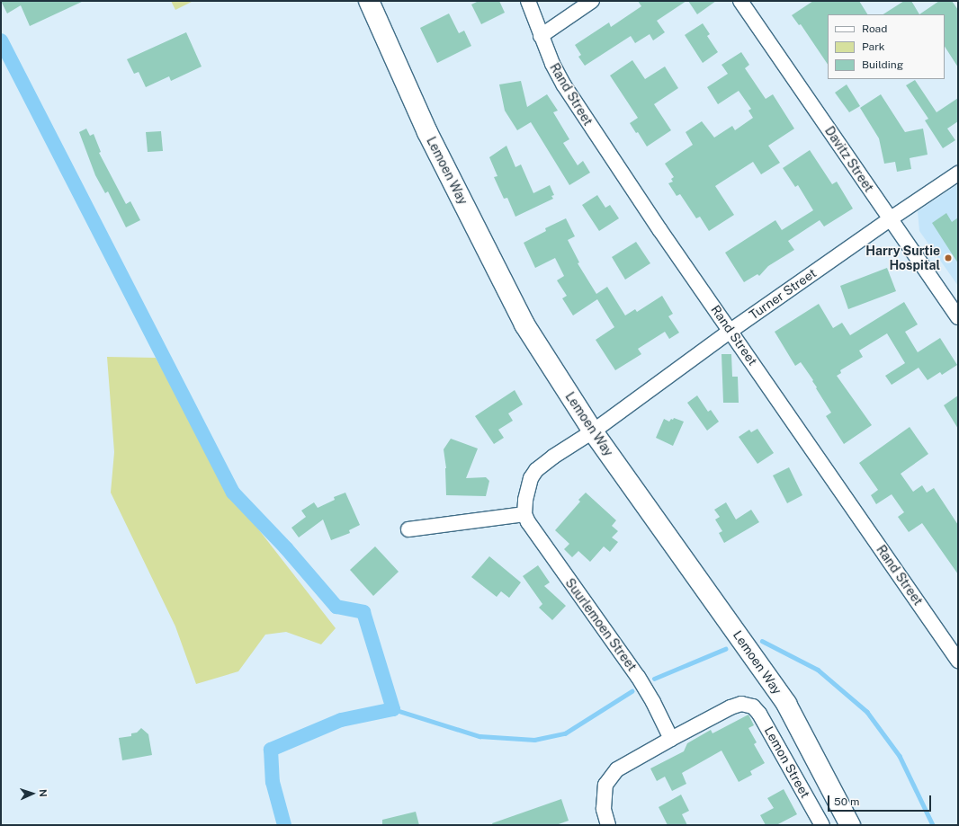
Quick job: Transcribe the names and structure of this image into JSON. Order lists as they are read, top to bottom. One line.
{"streets":{"highway":["Lemoen Way"],"street":["Rand Street","Davitz Street","Turner Street","Suurlemoen Street","Lemon Street"]},"crossings":[["Rand Street","Turner Street"],["Davitz Street","Turner Street"],["Lemoen Way","Turner Street"],["Suurlemoen Street","Lemon Street"]],"places":["Harry Surtie Hospital"],"legend":["Road","Park","Building"],"scale_bar":"50 m","north":"right"}
